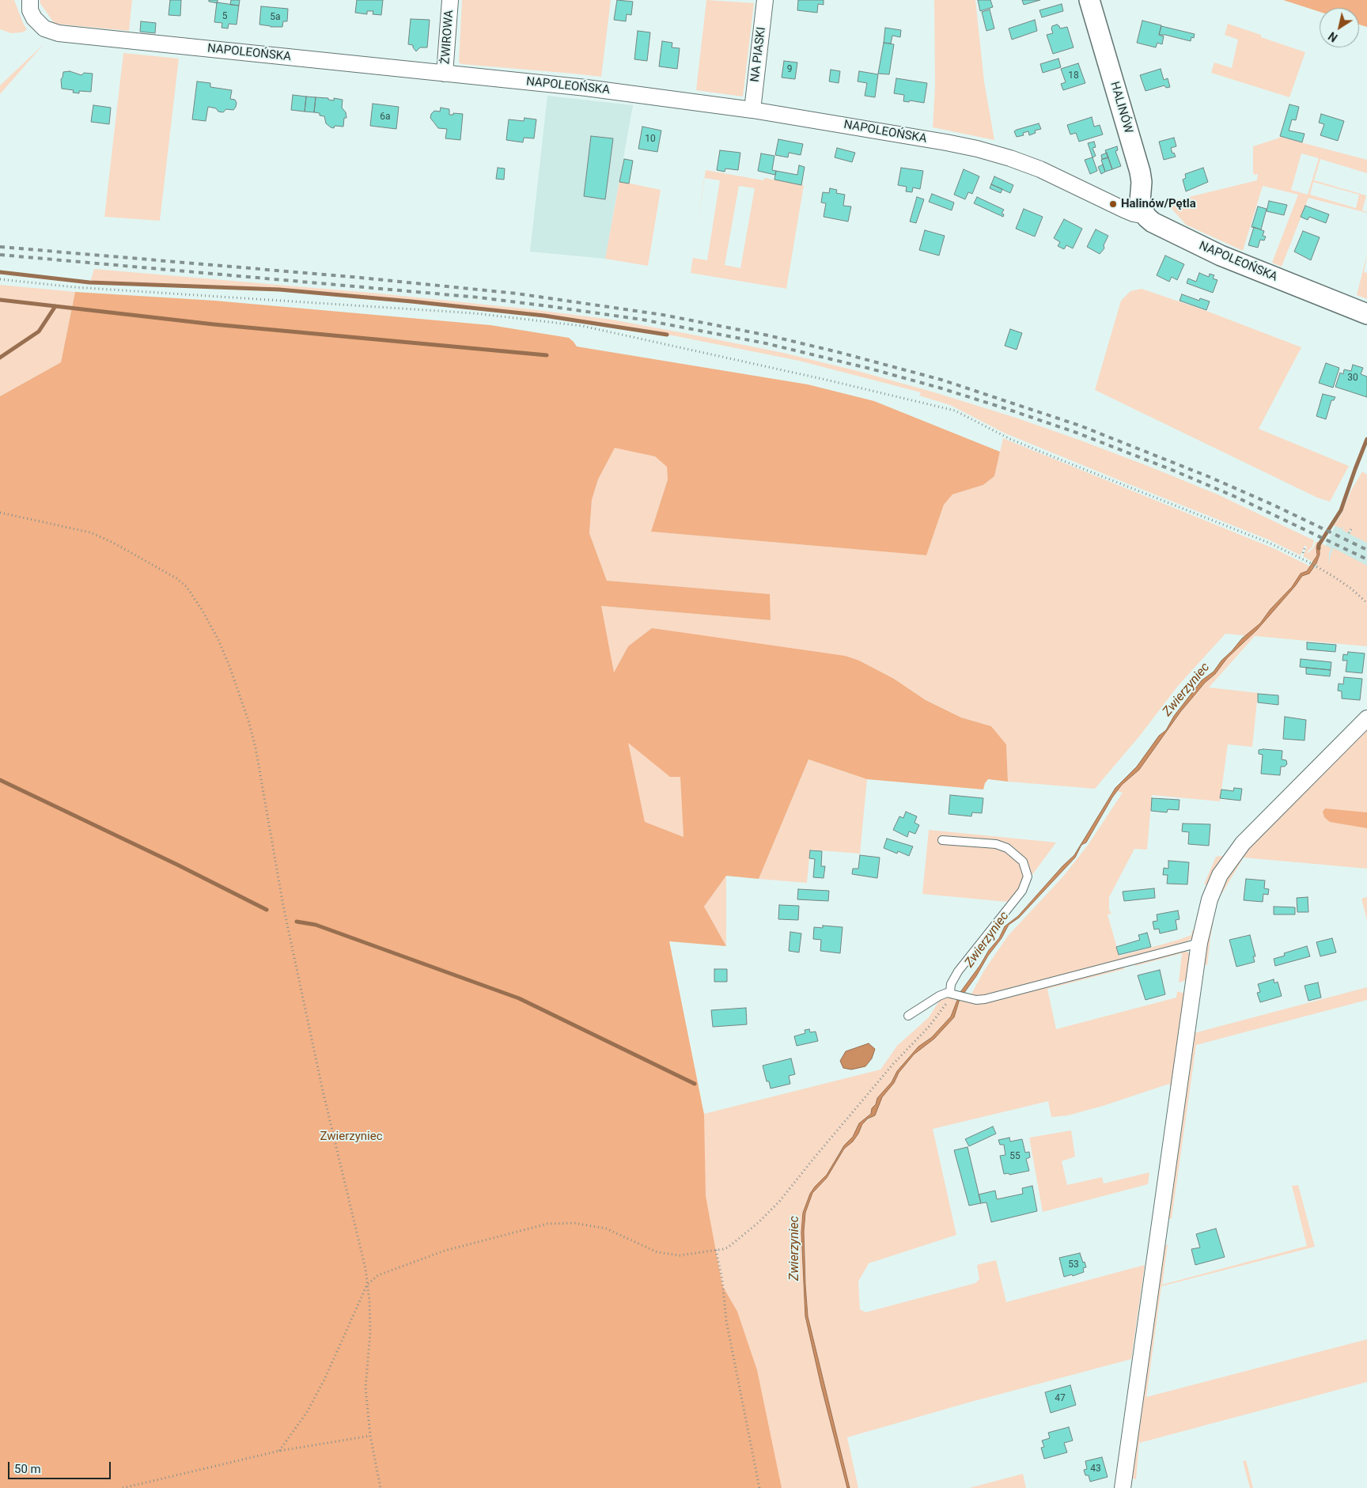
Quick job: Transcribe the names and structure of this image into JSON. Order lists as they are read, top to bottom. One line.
{"streets":{"street":["ŻWIROWA","NAPOLEOŃSKA","NA PIASKI","HALINÓW"]},"crossings":[["ŻWIROWA","NAPOLEOŃSKA"],["NAPOLEOŃSKA","NA PIASKI"],["NAPOLEOŃSKA","HALINÓW"]],"water":["Zwierzyniec"],"parks":["Zwierzyniec"],"places":["Halinów/Pętla"],"house_numbers":["5","5a","9","18","6a","10","30","55","53","47","43"],"scale_bar":"50 m","north":"bottom left"}
